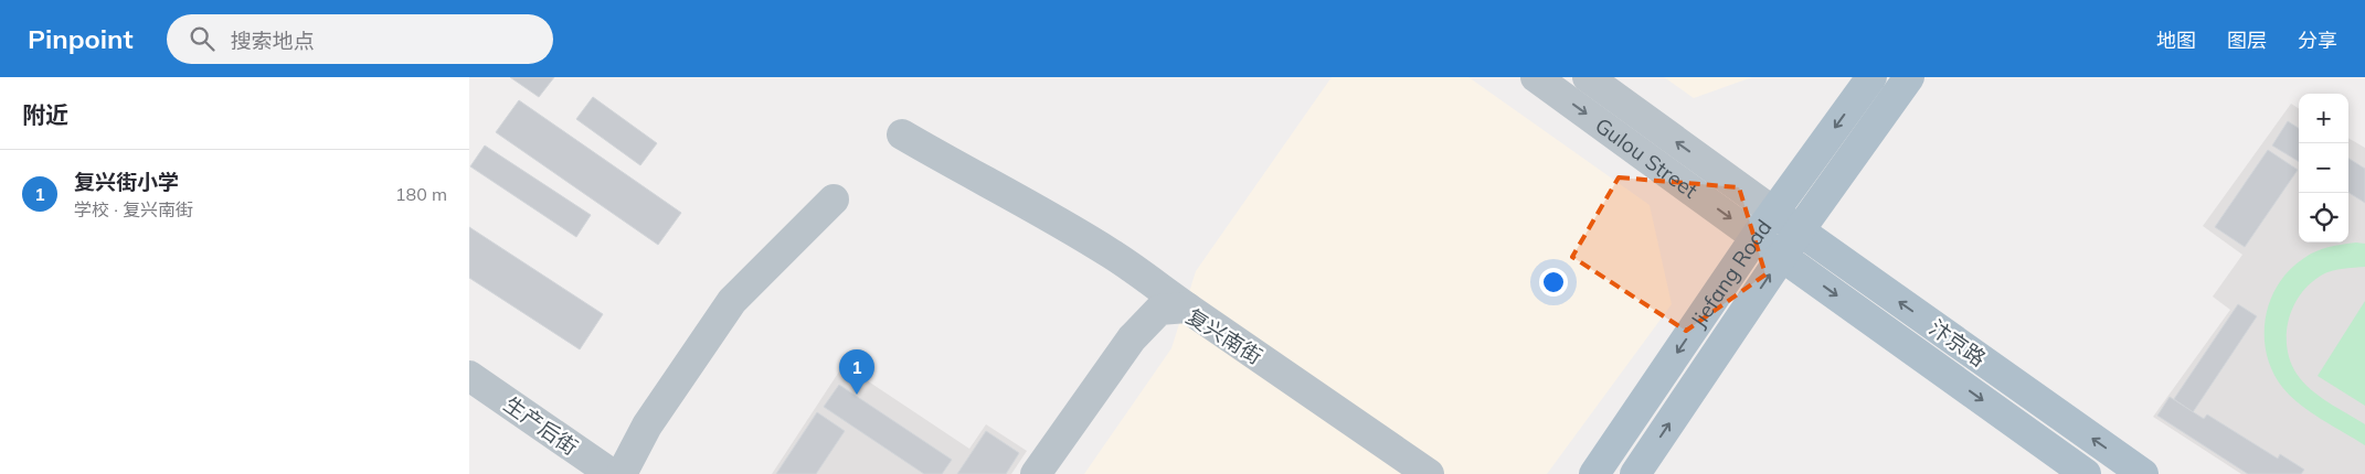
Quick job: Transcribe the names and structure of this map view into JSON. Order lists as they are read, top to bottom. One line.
{"streets":{"main road":["Jiefang Road","汴京路"],"street":["Gulou Street","复兴南街","生产后街"]},"crossings":[["Gulou Street","Jiefang Road"],["Gulou Street","汴京路"],["Jiefang Road","汴京路"]],"page":{"header":"Pinpoint","search":"搜索地点","nav":["地图","图层","分享"],"heading":"附近","map_buttons":["+","−"],"list":[{"mark":"1","name":"复兴街小学","note":"学校 · 复兴南街","value":"180 m"}],"pins":"1"}}
